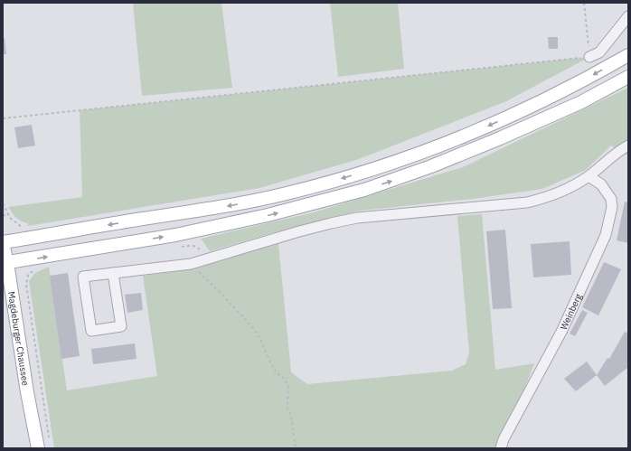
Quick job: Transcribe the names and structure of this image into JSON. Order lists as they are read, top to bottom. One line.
{"streets":{"main road":["Magdeburger Chaussee"],"street":["Weinberg"]}}
